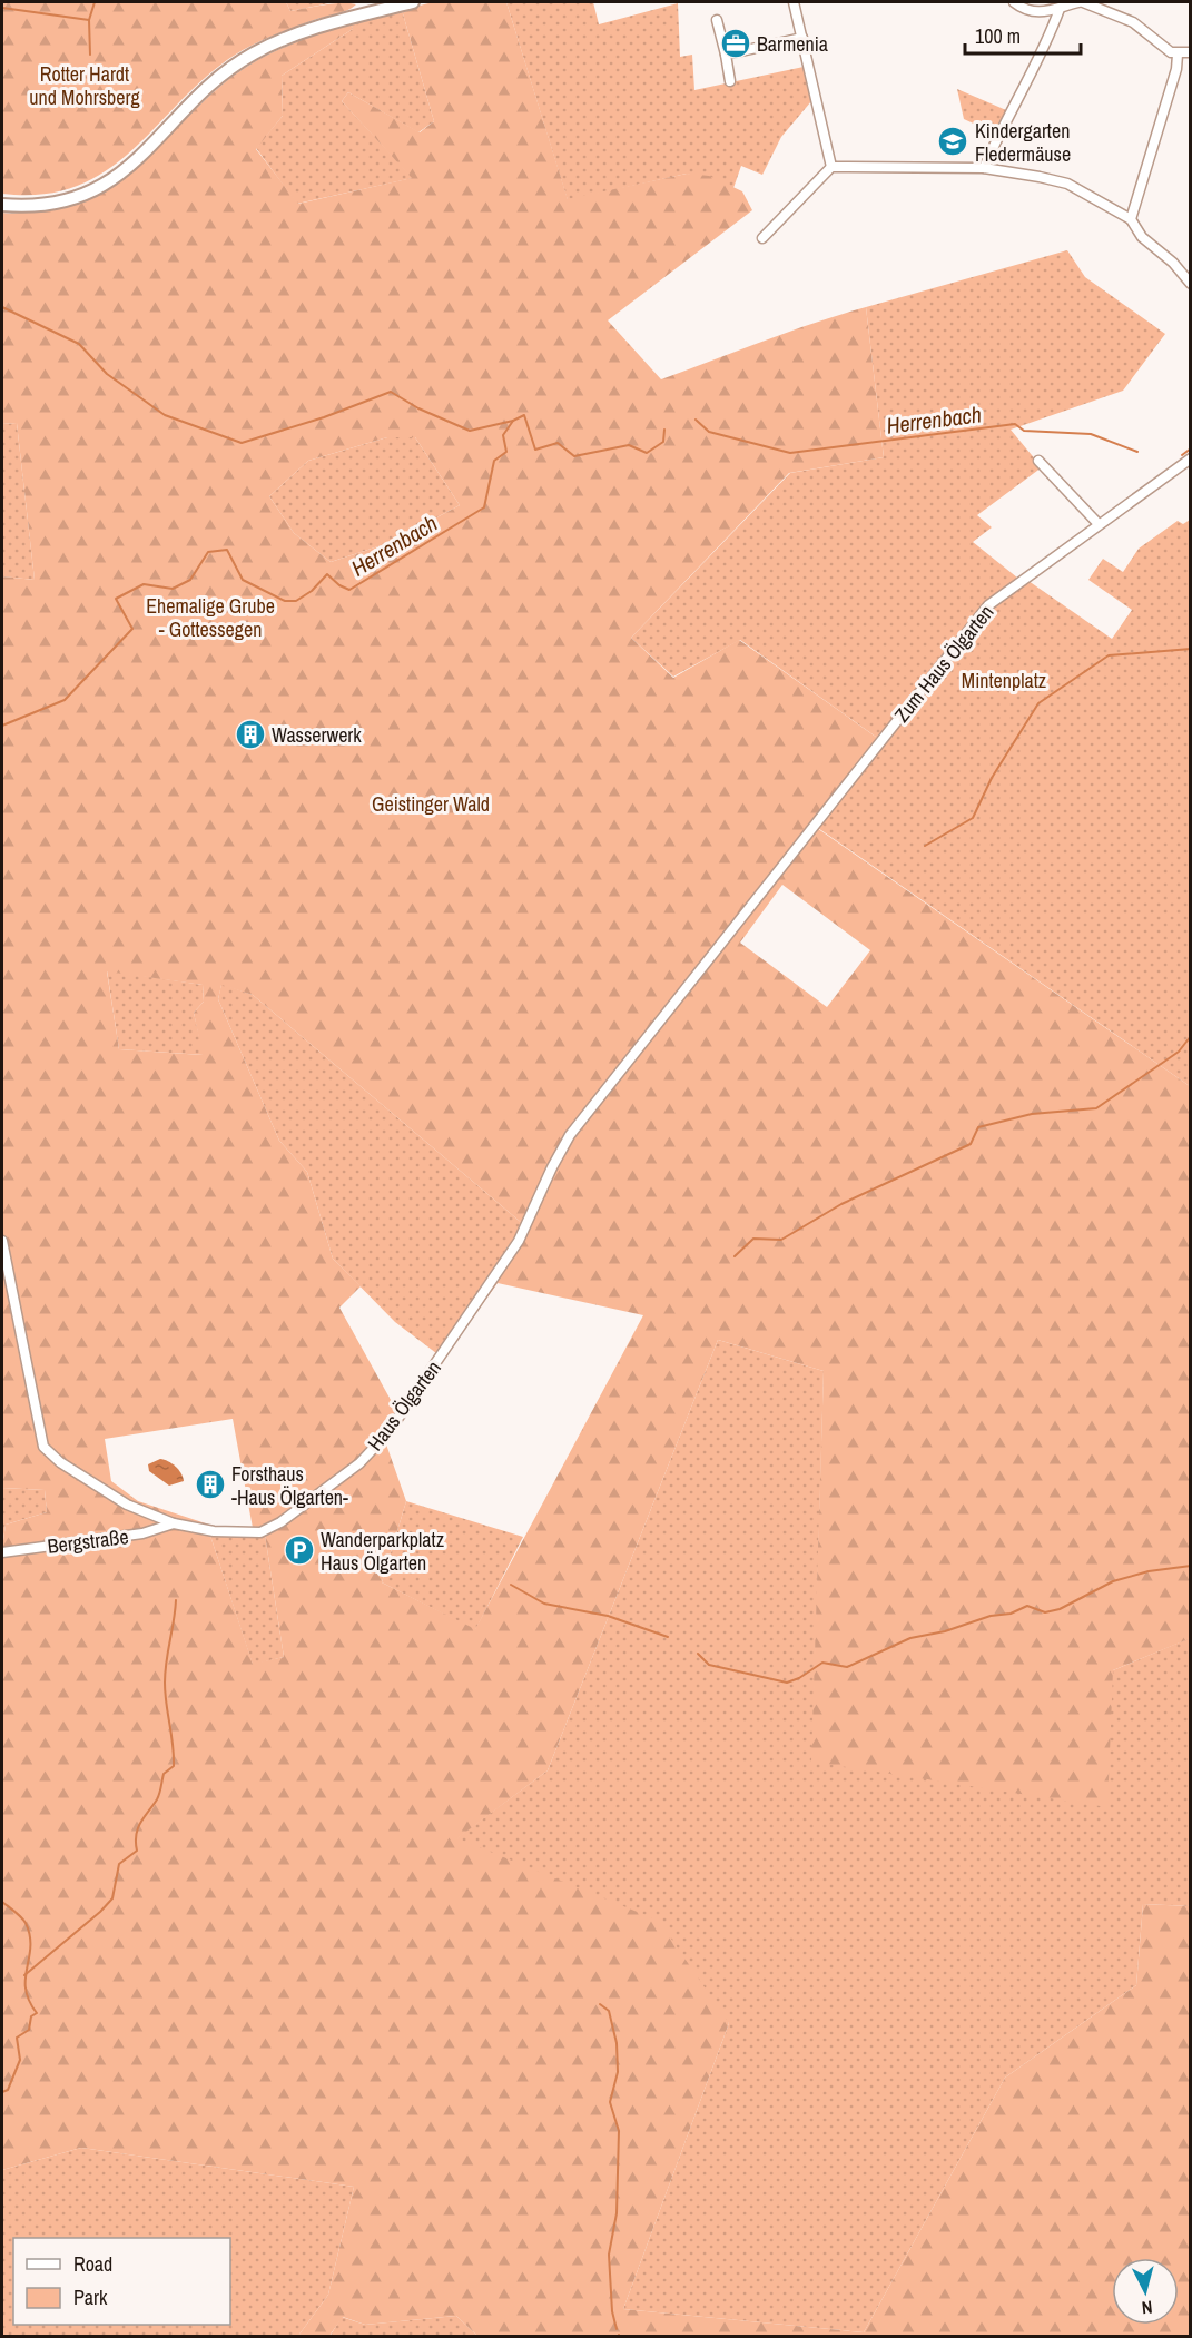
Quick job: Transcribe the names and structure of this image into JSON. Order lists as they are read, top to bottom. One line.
{"streets":{"street":["Zum Haus Ölgarten","Haus Ölgarten","Bergstraße"]},"crossings":[["Zum Haus Ölgarten","Haus Ölgarten"],["Haus Ölgarten","Bergstraße"]],"water":["Herrenbach"],"parks":["Rotter Hardt und Mohrsberg","Ehemalige Grube - Gottessegen","Mintenplatz","Geistinger Wald"],"places":{"office":["Barmenia"],"school or university":["Kindergarten Fledermäuse"],"building":["Wasserwerk","Forsthaus -Haus Ölgarten-"],"parking":["Wanderparkplatz Haus Ölgarten"]},"legend":["Road","Park"],"scale_bar":"100 m","north":"bottom"}
